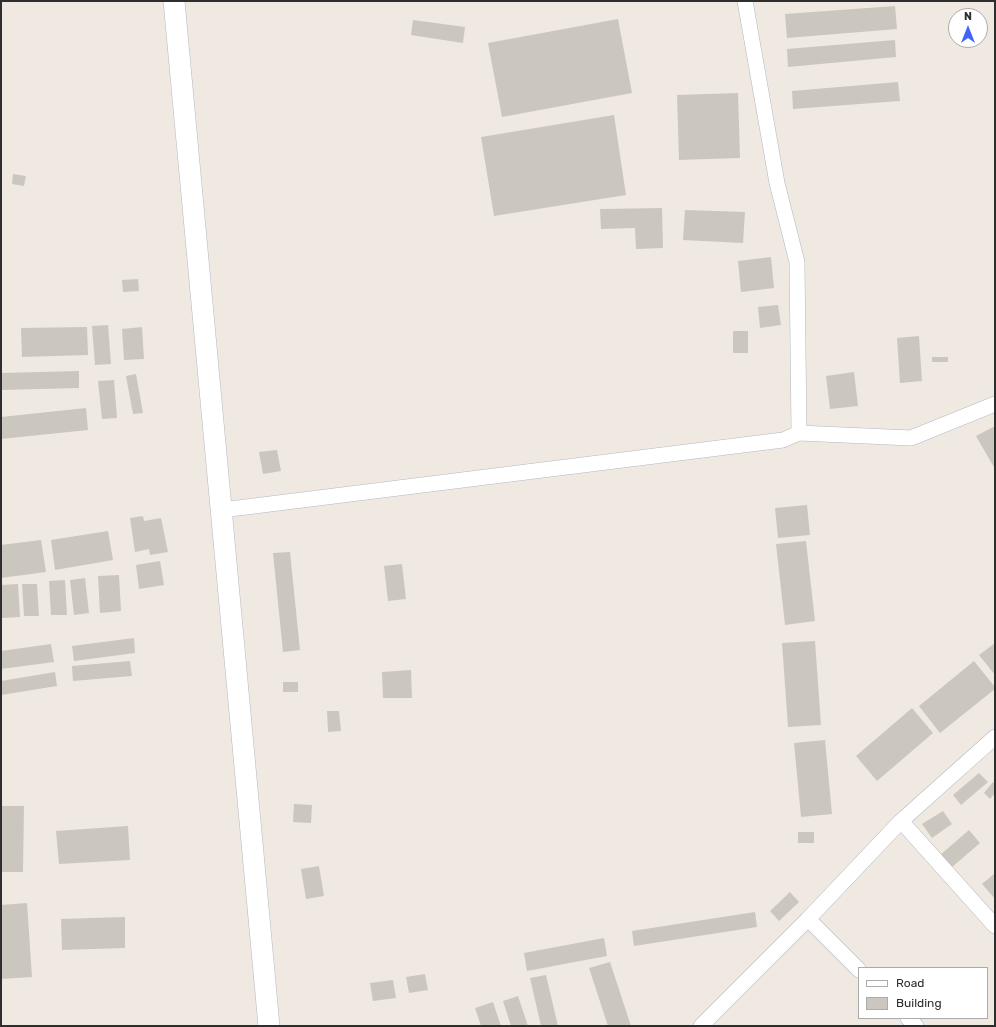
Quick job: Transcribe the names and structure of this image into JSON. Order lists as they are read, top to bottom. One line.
{"legend":["Road","Building"],"north":"top"}
